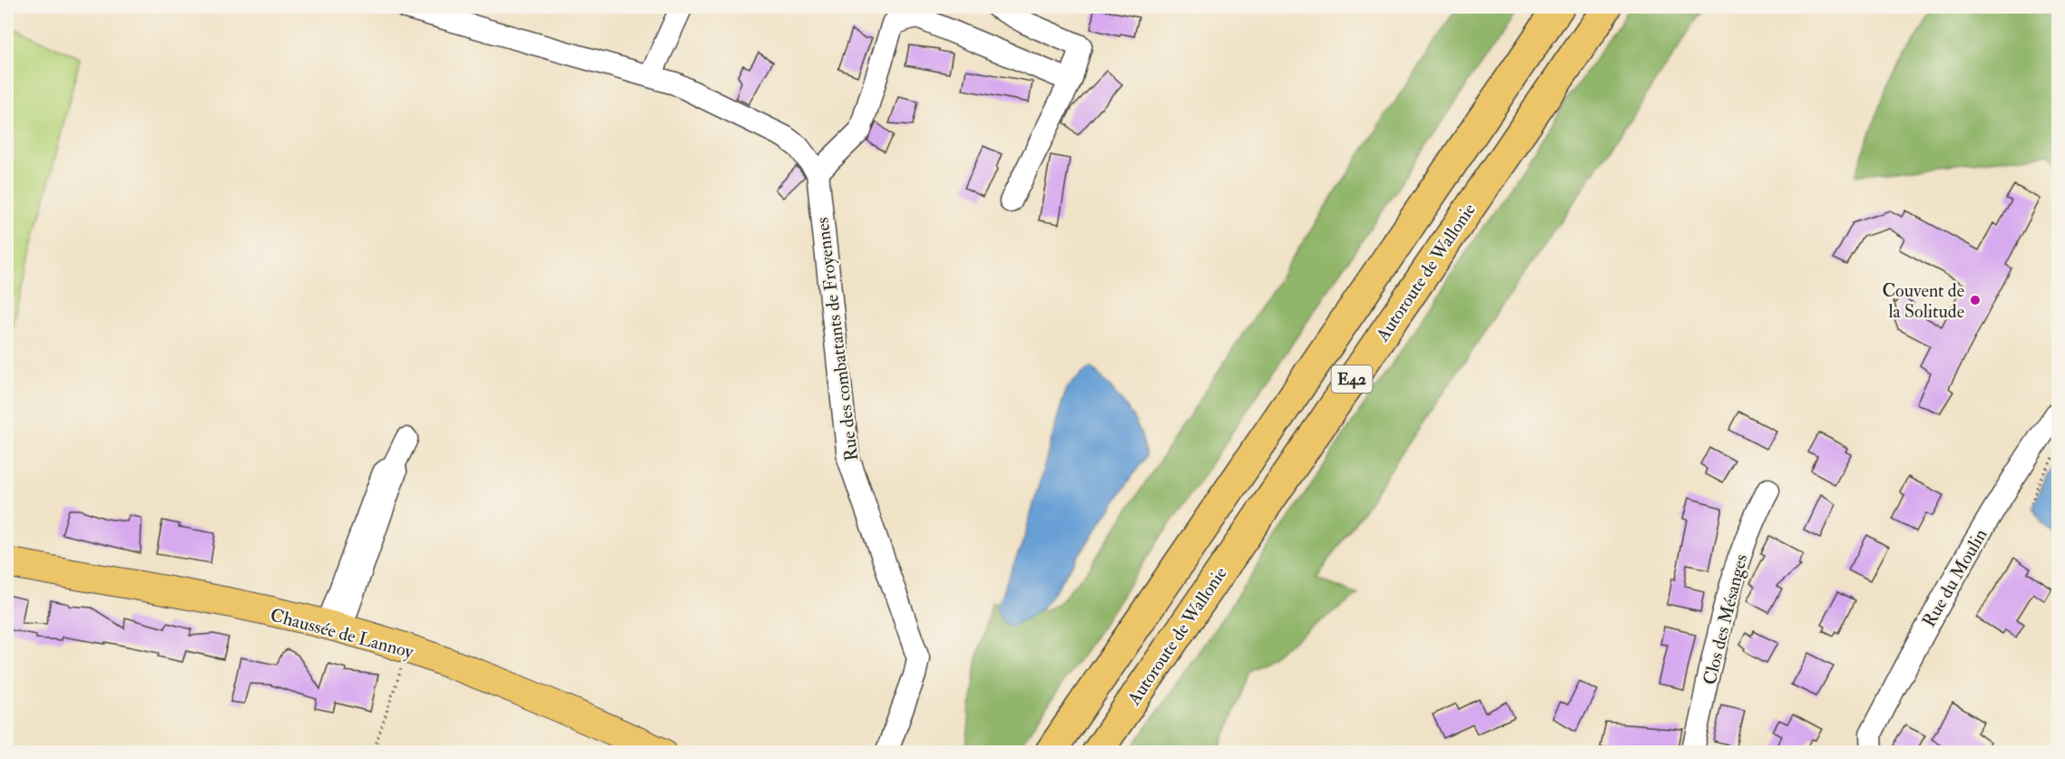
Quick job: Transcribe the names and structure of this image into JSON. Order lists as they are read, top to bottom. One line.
{"streets":{"highway":["Autoroute de Wallonie","E42"],"main road":["Chaussée de Lannoy"],"street":["Rue des combattants de Froyennes","Rue du Moulin","Clos des Mésanges"]},"places":["Couvent de la Solitude"]}
